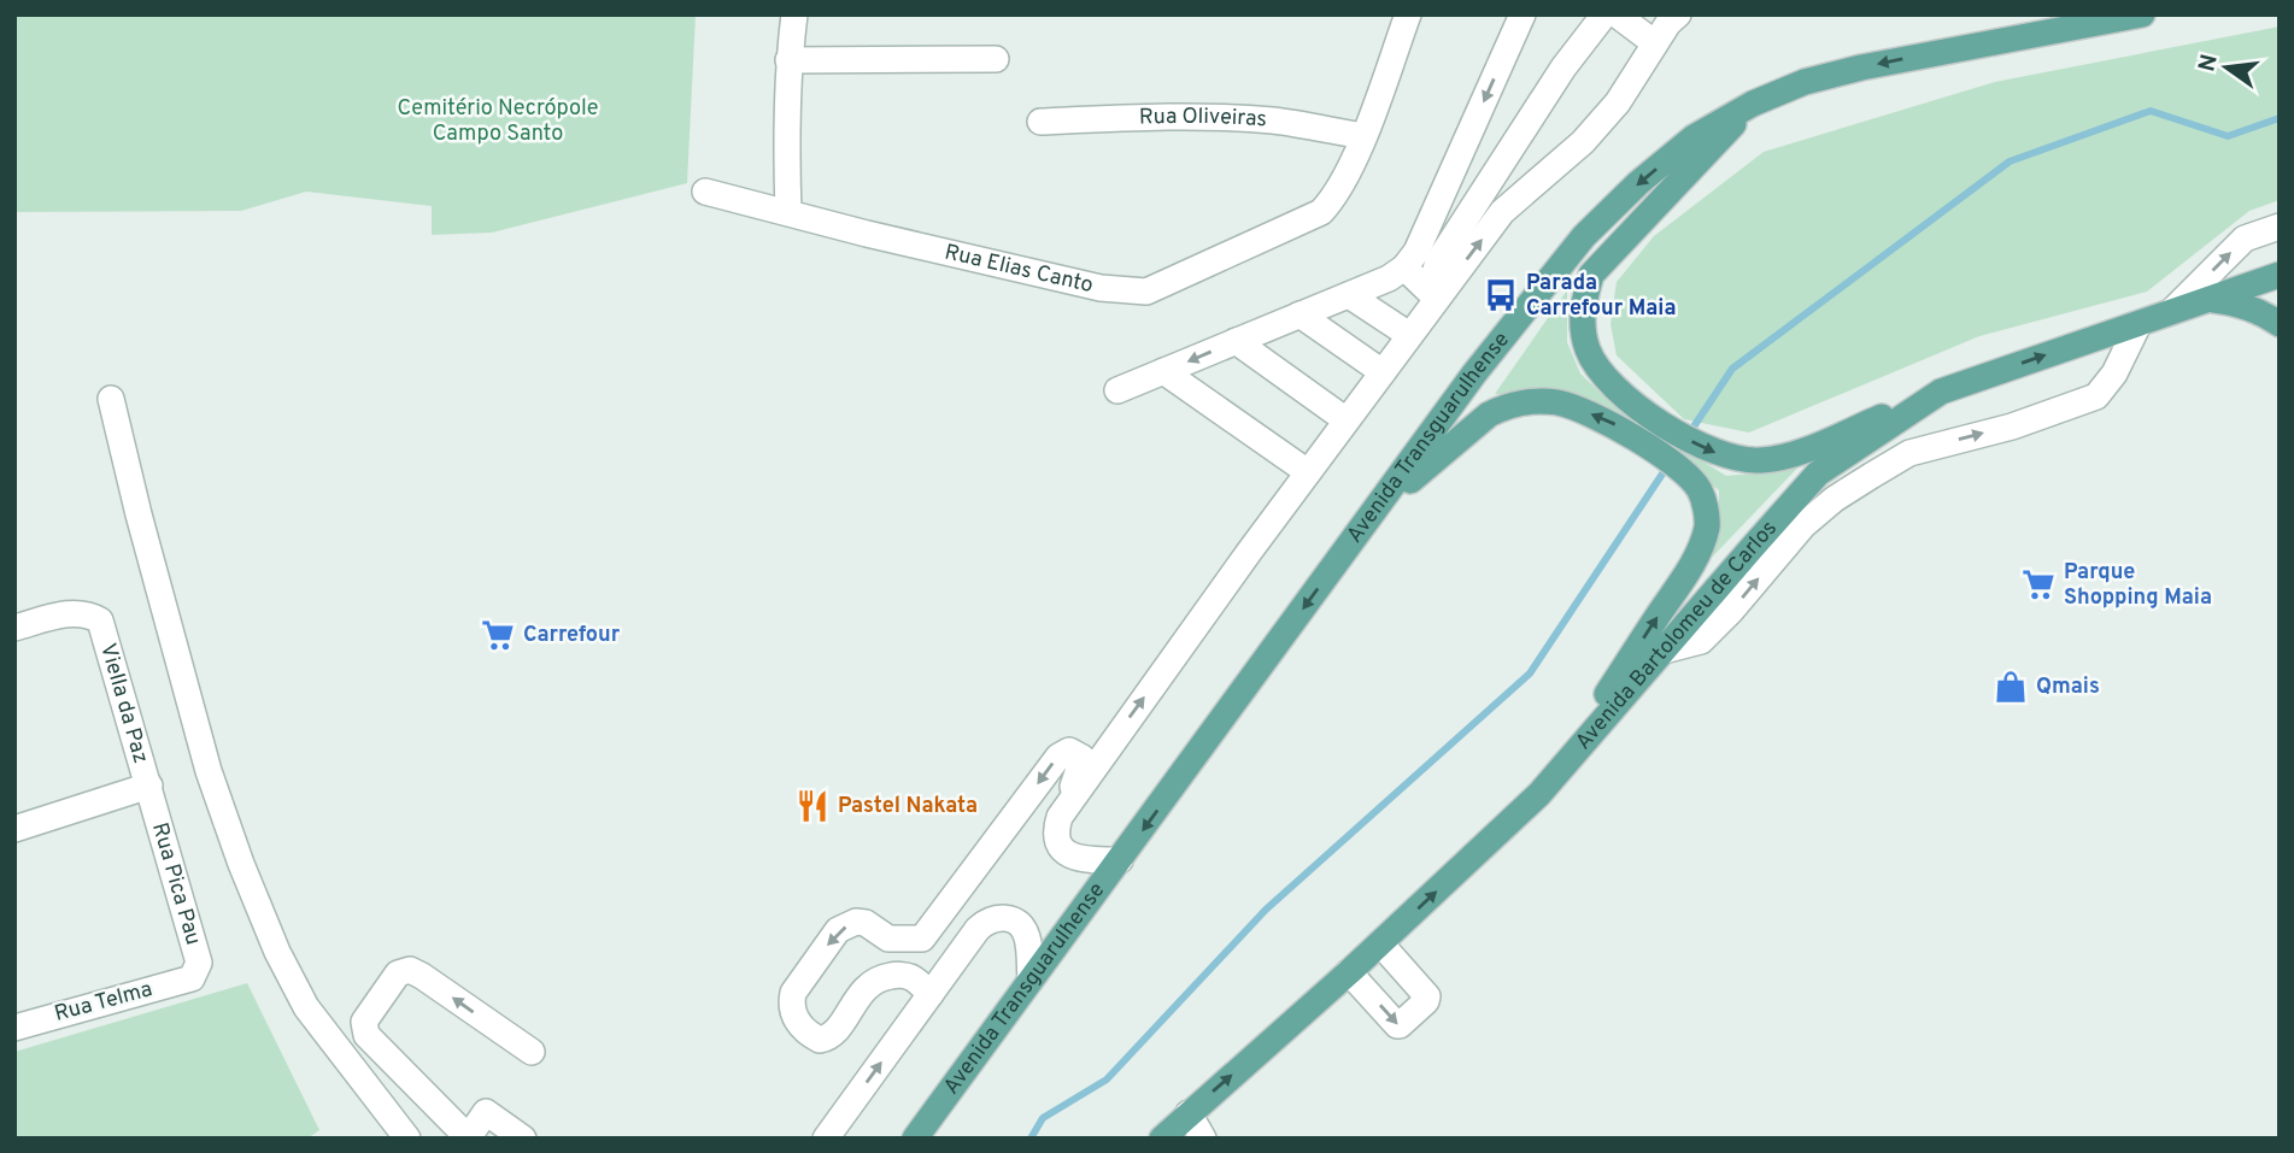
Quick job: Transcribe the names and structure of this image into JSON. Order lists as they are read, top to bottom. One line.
{"streets":{"main road":["Avenida Transguarulhense","Avenida Bartolomeu de Carlos"],"street":["Rua Oliveiras","Rua Elias Canto","Viella da Paz","Rua Pica Pau","Rua Telma"]},"crossings":[["Rua Oliveiras","Rua Elias Canto"],["Viella da Paz","Rua Pica Pau"],["Rua Pica Pau","Rua Telma"]],"one_way":["Avenida Transguarulhense","Avenida Bartolomeu de Carlos"],"parks":["Cemitério Necrópole Campo Santo"],"places":{"bus stop":["Parada Carrefour Maia"],"supermarket":["Parque Shopping Maia","Carrefour"],"shop":["Qmais"],"restaurant":["Pastel Nakata"]},"north":"left"}
